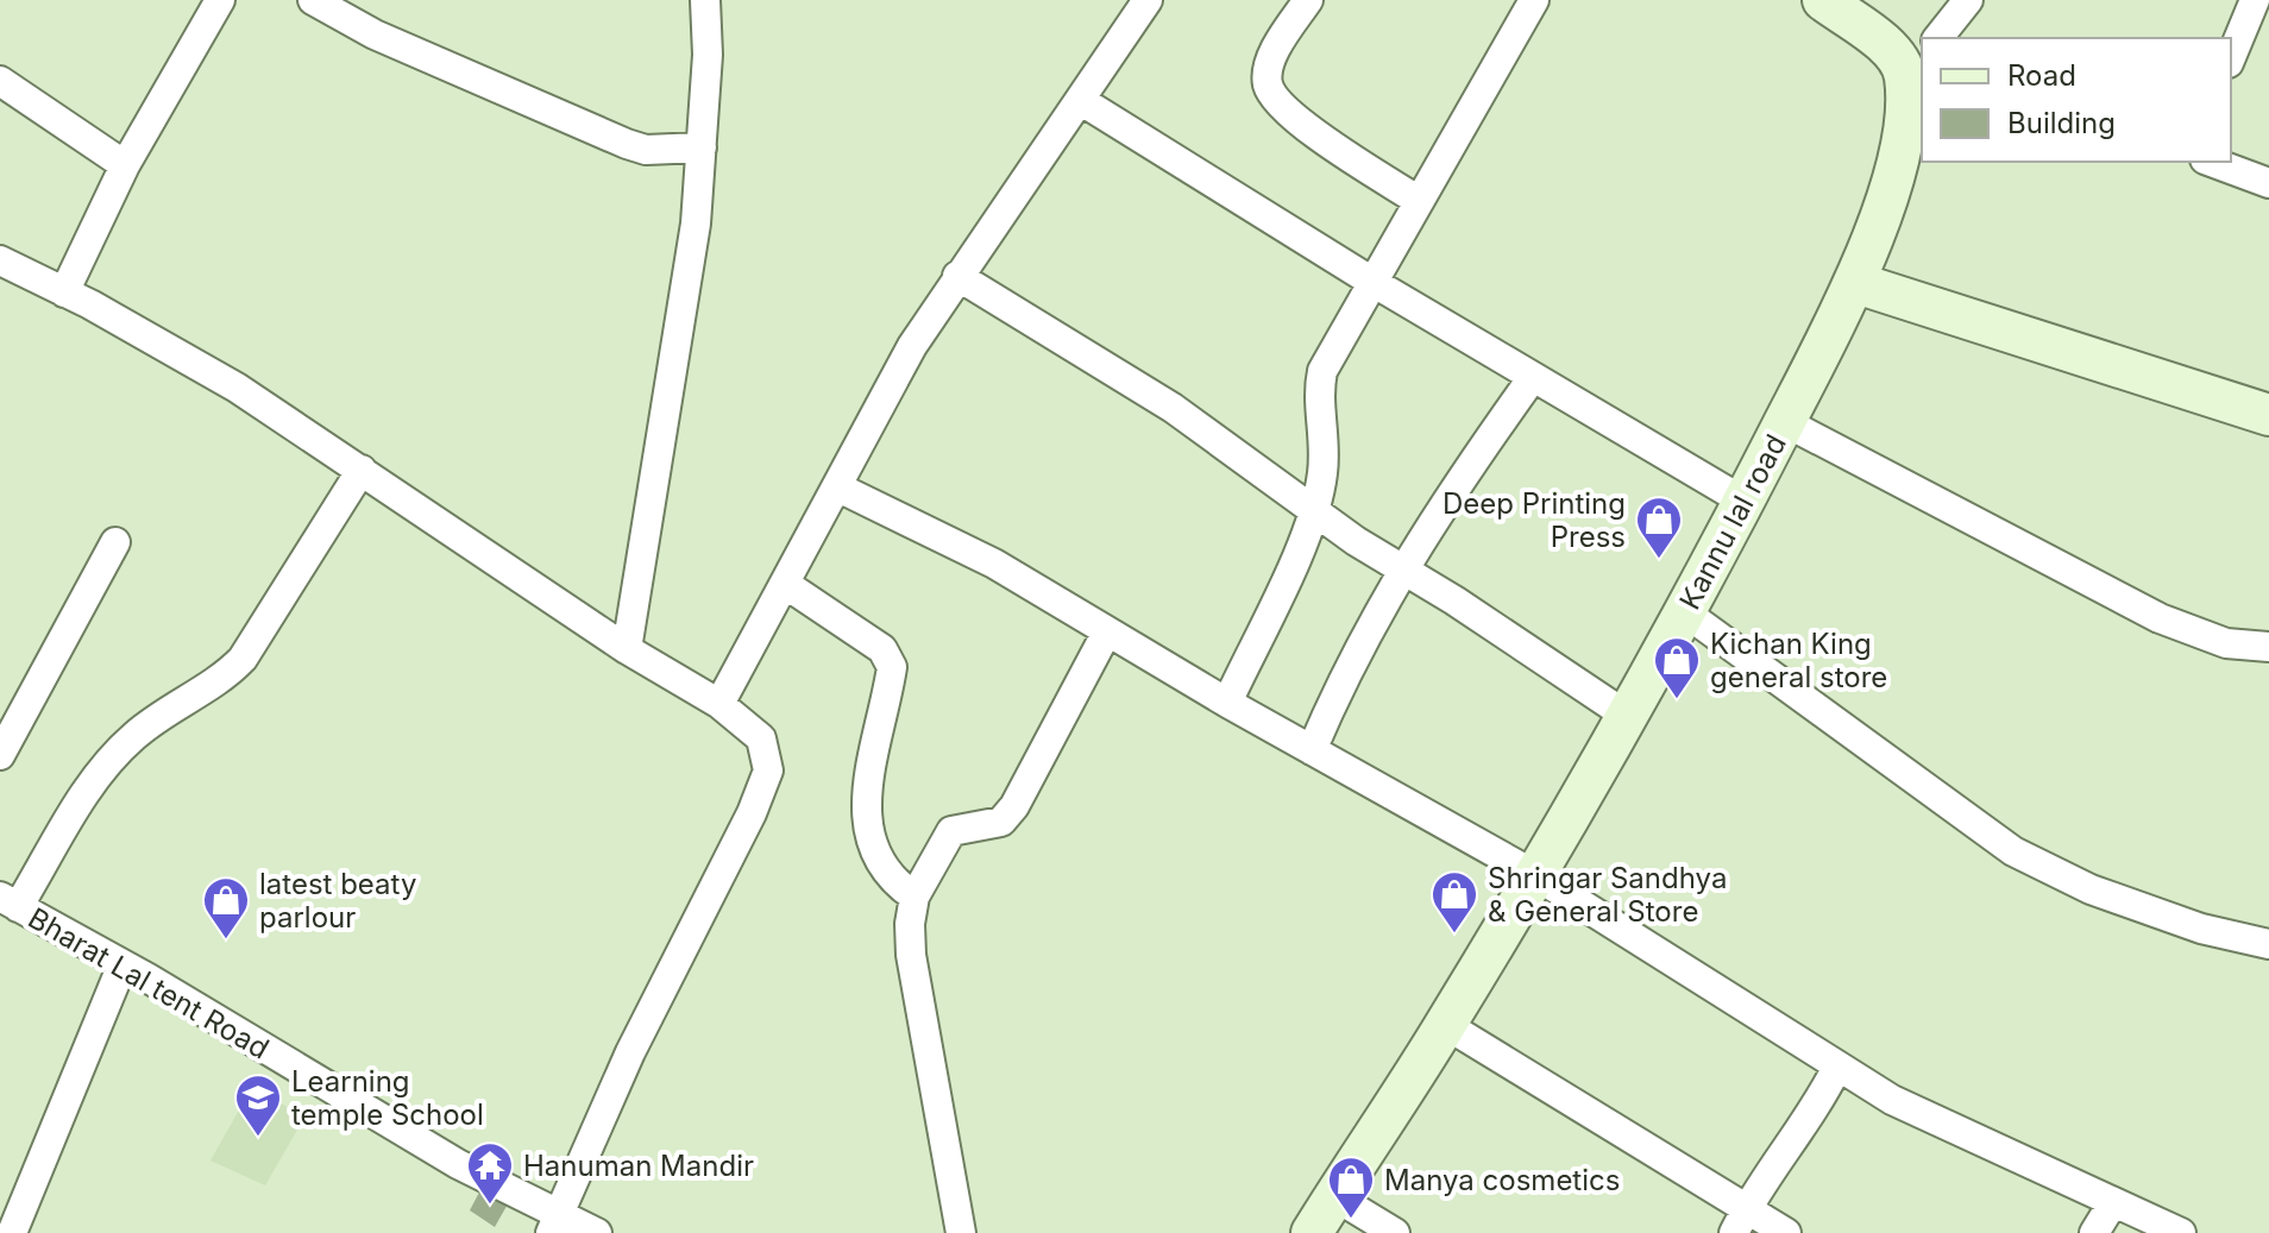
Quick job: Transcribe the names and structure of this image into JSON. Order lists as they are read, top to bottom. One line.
{"streets":{"street":["Kannu lal road","Bharat Lal tent Road"]},"places":{"shop":["Deep Printing Press","Kichan King general store","Shringar Sandhya & General Store","latest beaty parlour","Manya cosmetics"],"school or university":["Learning temple School"],"temple":["Hanuman Mandir"]},"legend":["Road","Building"]}
